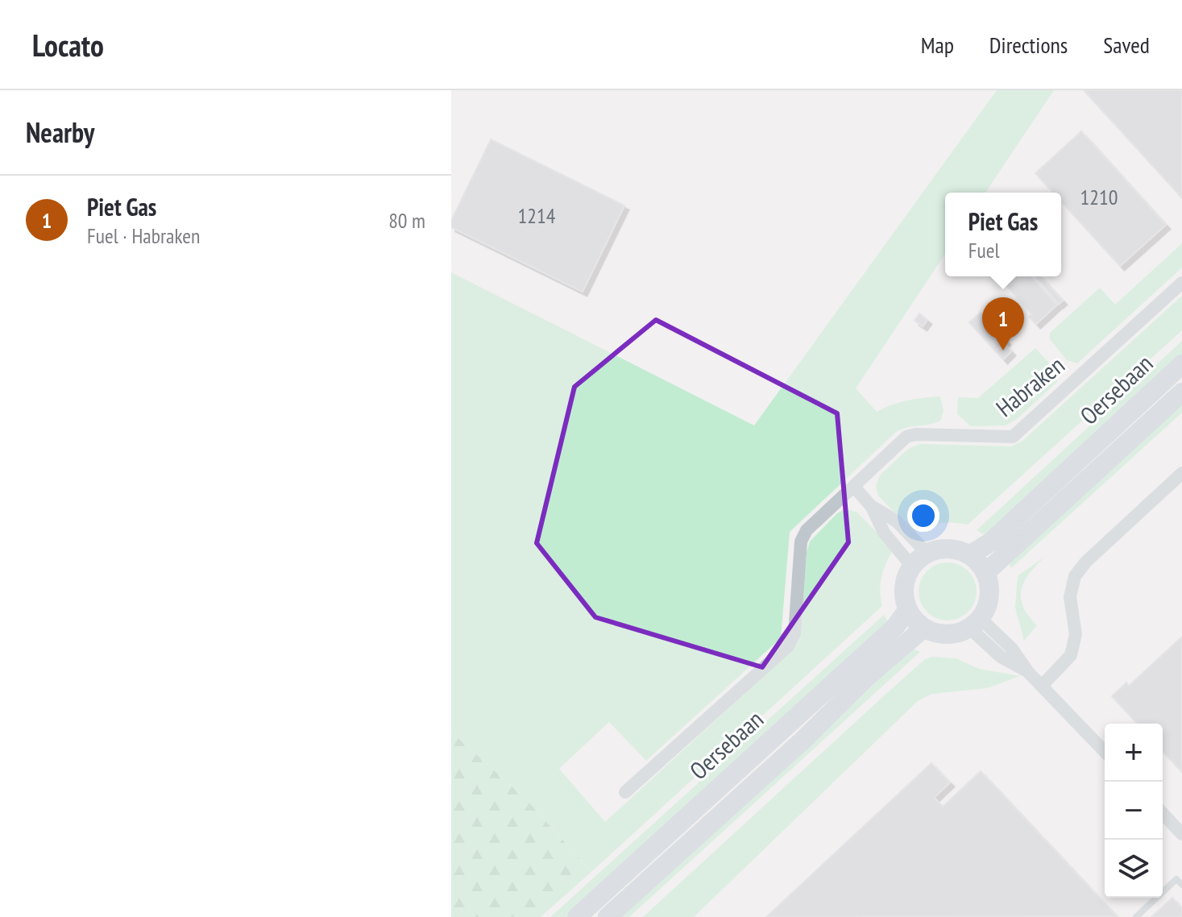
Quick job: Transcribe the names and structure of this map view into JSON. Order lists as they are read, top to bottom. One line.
{"streets":{"main road":["Oersebaan"],"street":["Habraken"]},"house_numbers":["1210","1214"],"page":{"header":"Locato","nav":["Map","Directions","Saved"],"heading":"Nearby","list":[{"mark":"1","name":"Piet Gas","note":"Fuel · Habraken","value":"80 m"}],"popup":["Piet Gas","Fuel"],"pins":"1","map_buttons":["+","−"]}}
